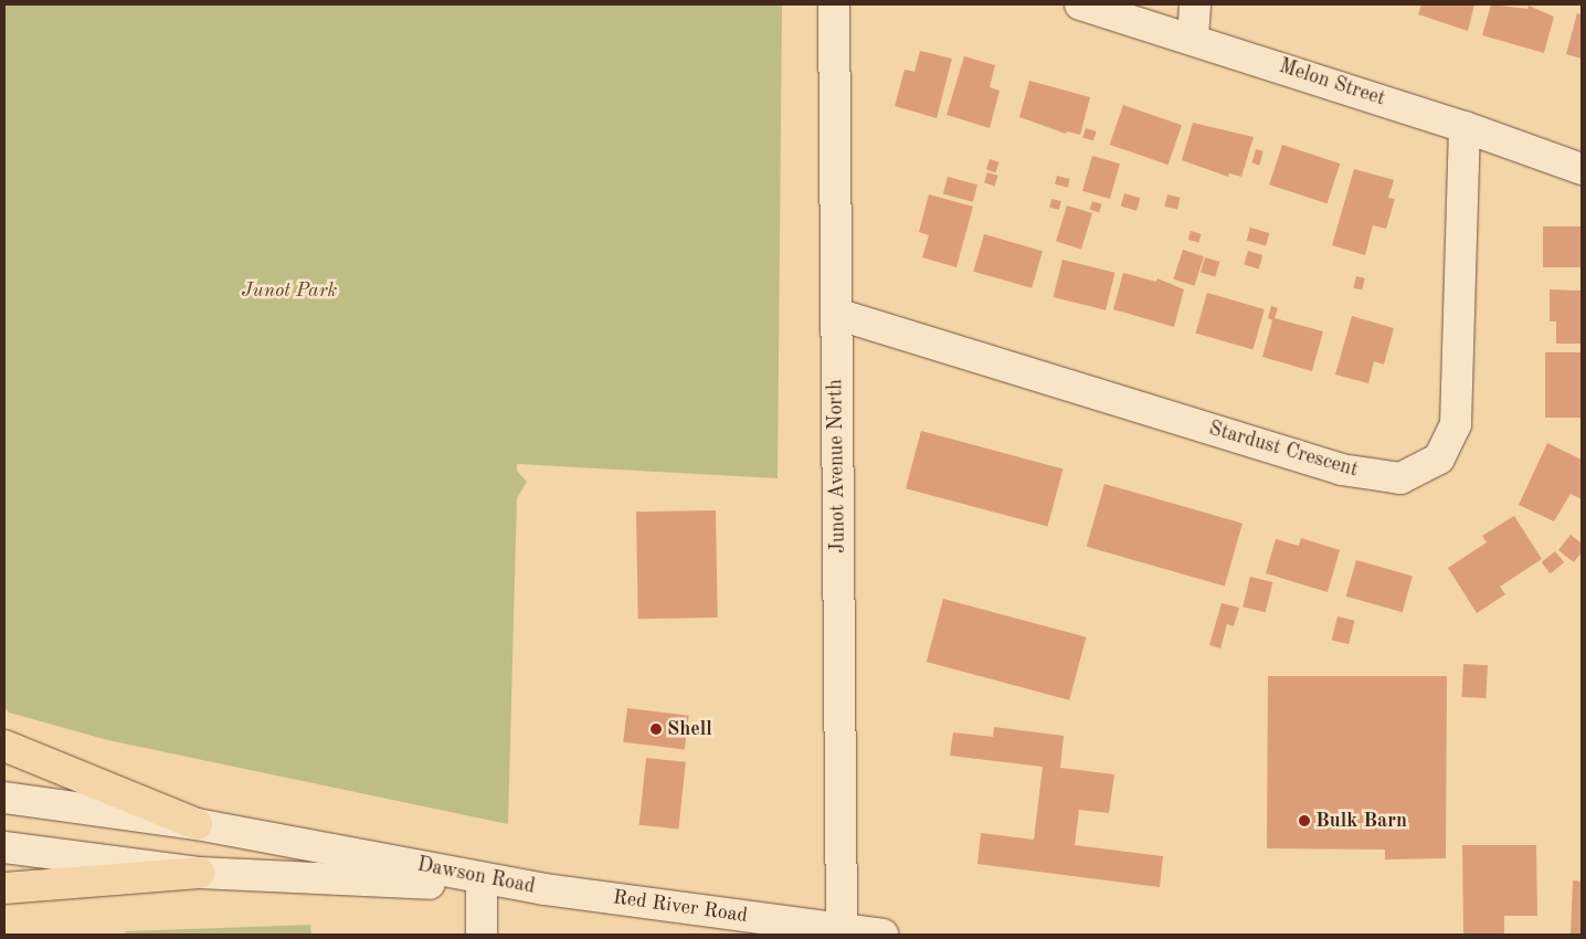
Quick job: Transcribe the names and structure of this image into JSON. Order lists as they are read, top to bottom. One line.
{"streets":{"main road":["Melon Street","Stardust Crescent","Junot Avenue North","Dawson Road","Red River Road"]},"crossings":[["Melon Street","Stardust Crescent"],["Stardust Crescent","Junot Avenue North"],["Junot Avenue North","Red River Road"],["Dawson Road","Red River Road"]],"parks":["Junot Park"],"places":["Shell","Bulk Barn"]}
